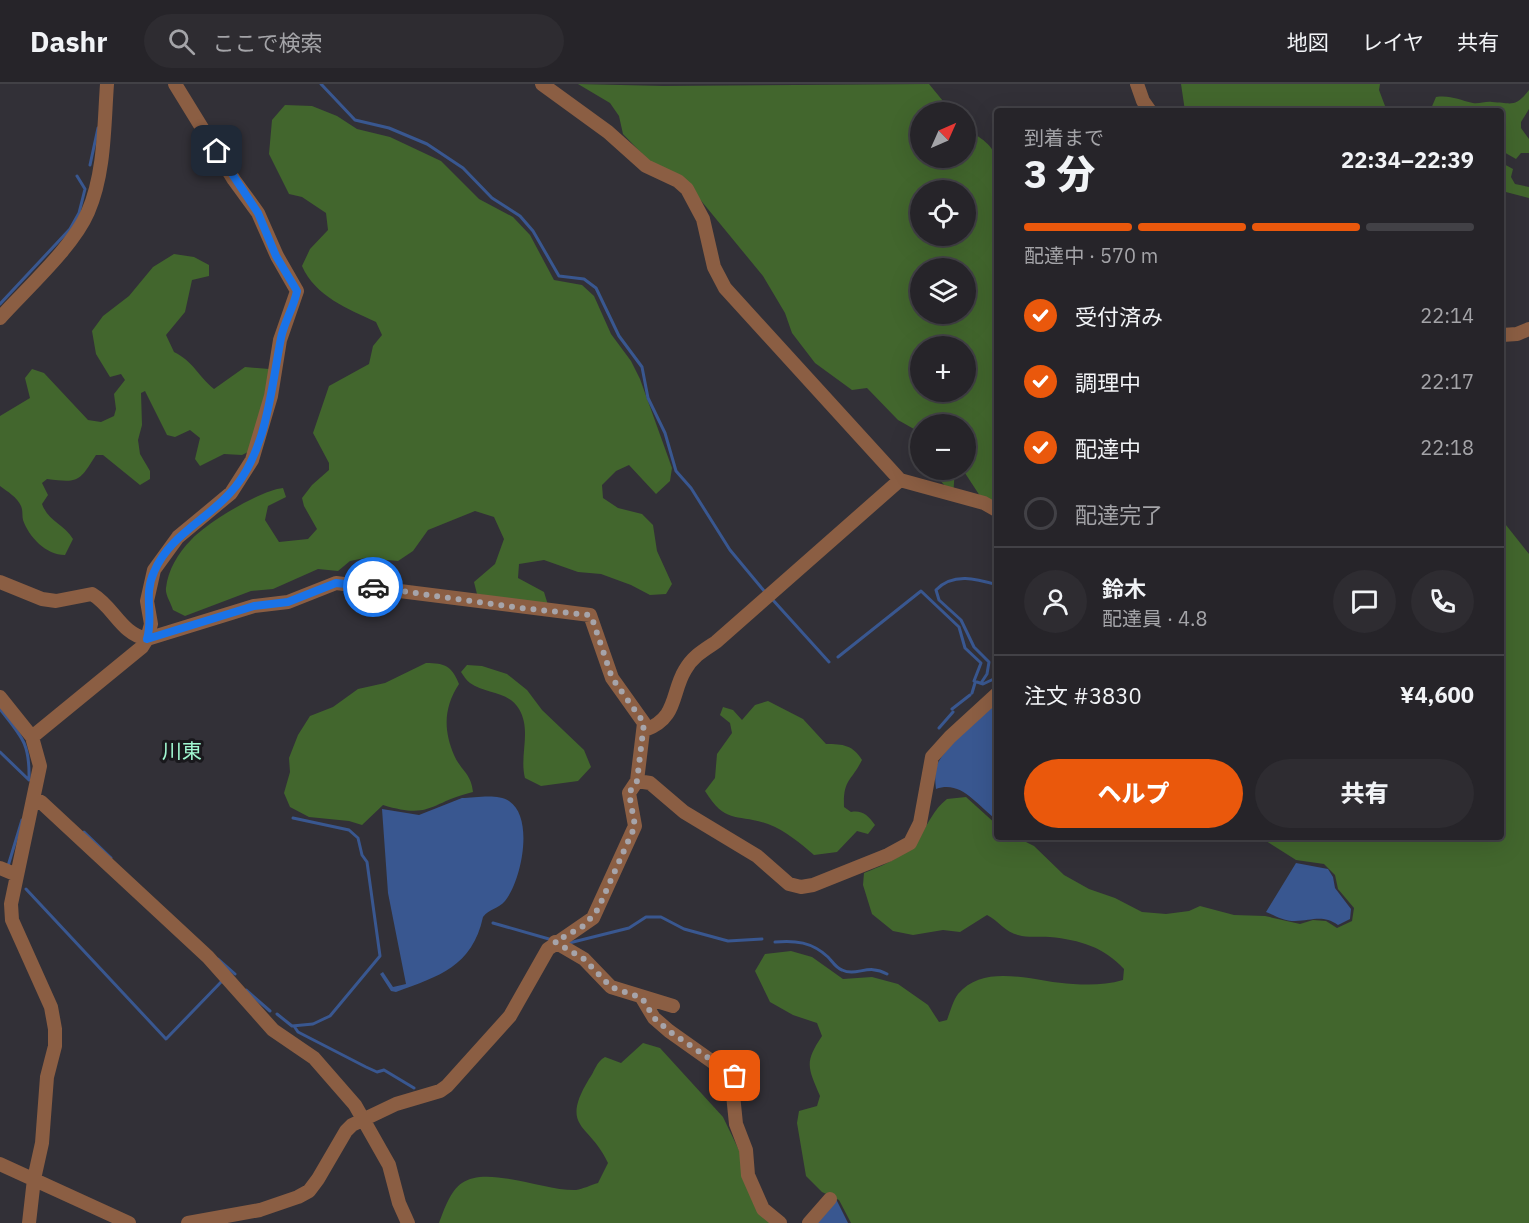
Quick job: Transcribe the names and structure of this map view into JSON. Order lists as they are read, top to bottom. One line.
{"districts":["川東"],"north":"top right","page":{"header":"Dashr","search":"ここで検索","nav":["地図","レイヤ","共有"],"map_buttons":["+","−"],"heading":["3 分","到着まで","22:34–22:39"],"panel":["鈴木","配達員 · 4.8","注文 #3830","¥4,600"],"bar":"配達中 · 570 m","list":[["受付済み","22:14"],["調理中","22:17"],["配達中","22:18"],"配達完了"],"buttons":["ヘルプ","共有"]}}
